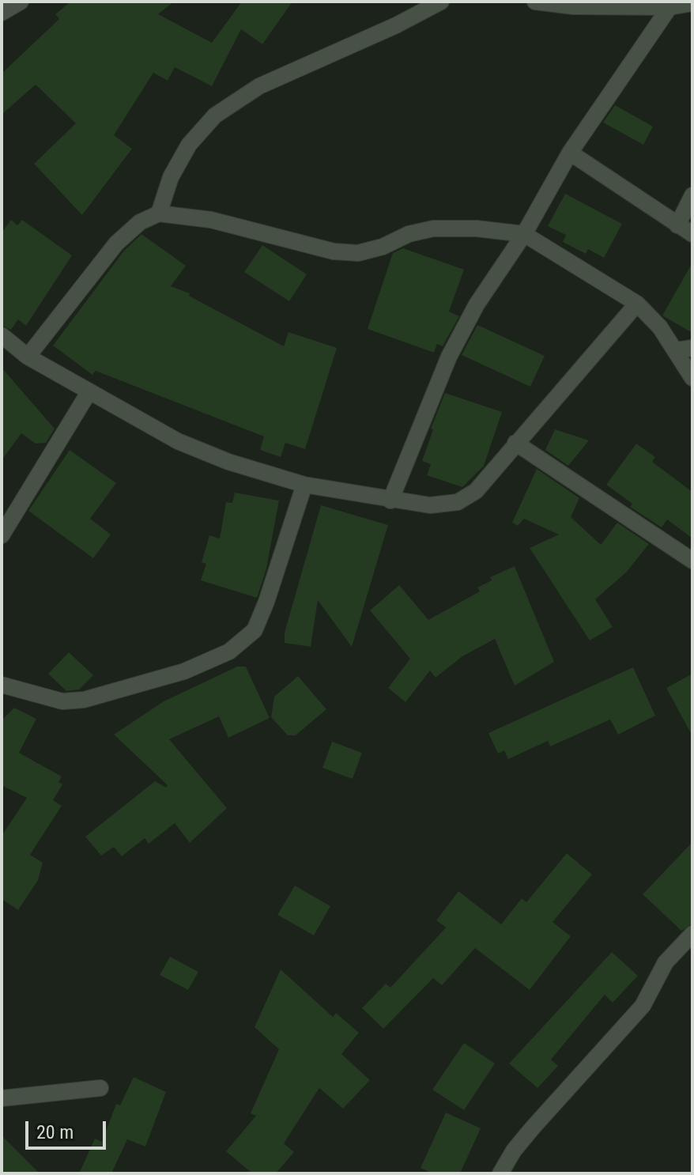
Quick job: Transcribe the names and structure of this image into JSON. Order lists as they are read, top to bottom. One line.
{"scale_bar":"20 m"}
